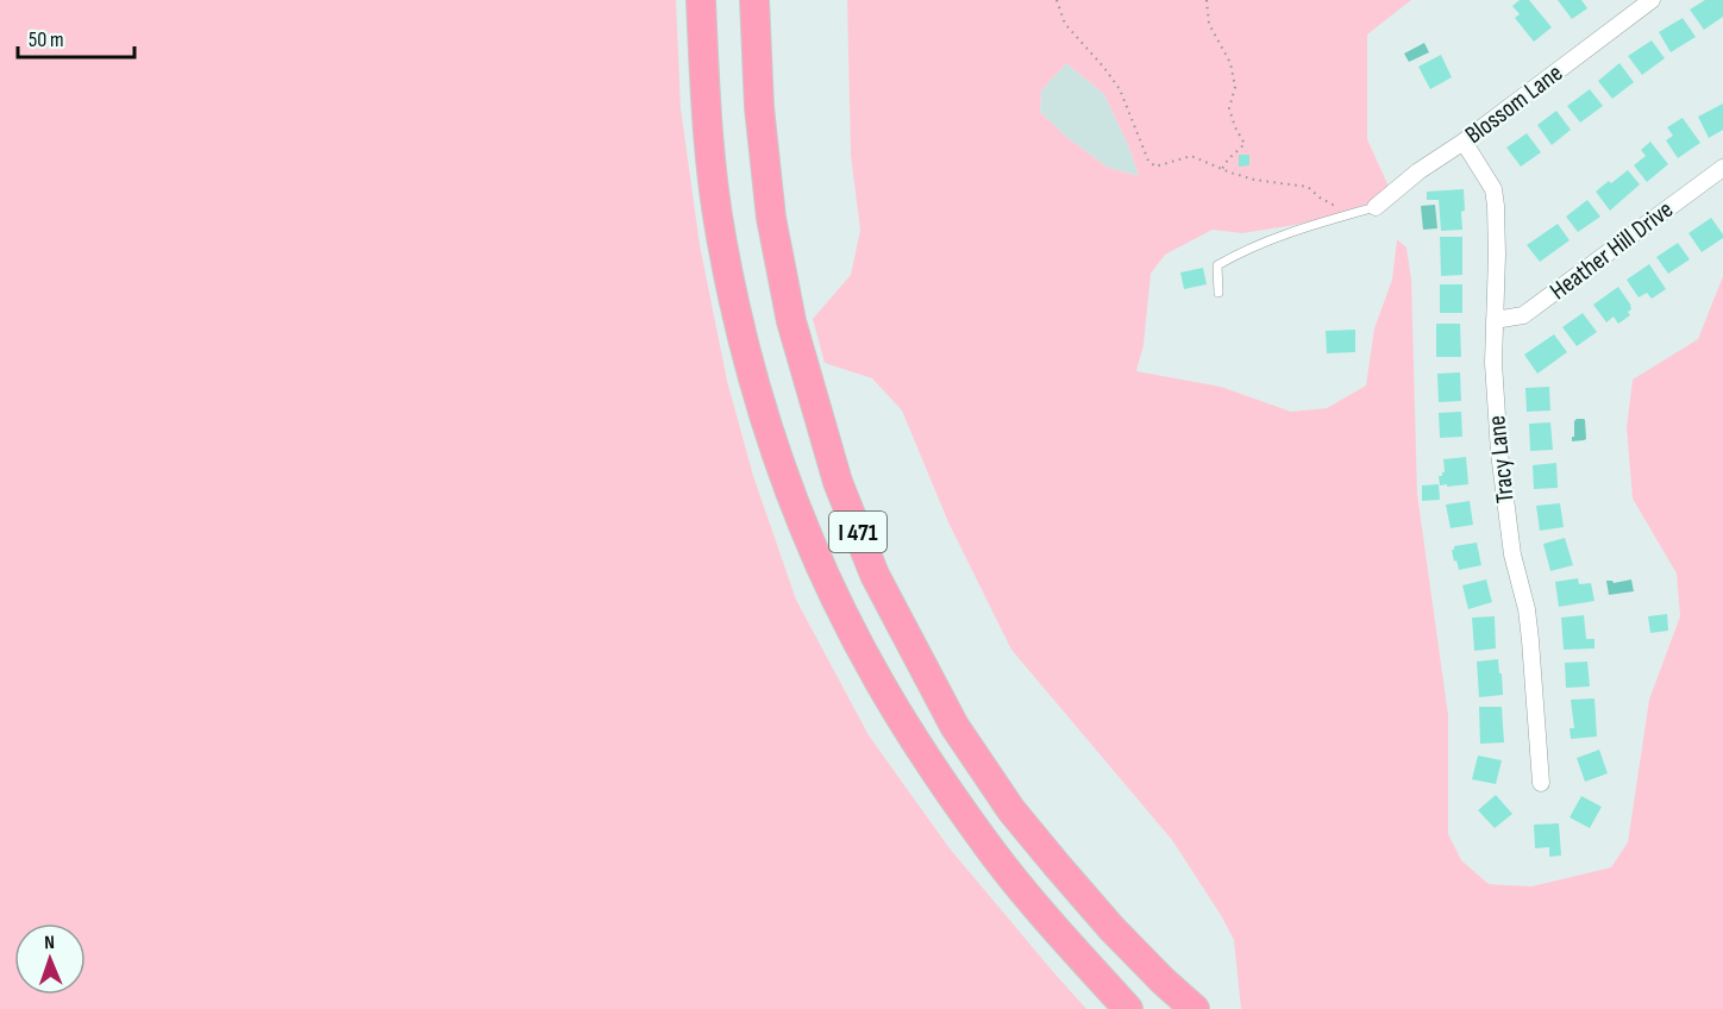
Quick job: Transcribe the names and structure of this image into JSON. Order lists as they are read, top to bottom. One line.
{"streets":{"highway":["I 471"],"street":["Blossom Lane","Heather Hill Drive","Tracy Lane"]},"crossings":[["Blossom Lane","Tracy Lane"],["Heather Hill Drive","Tracy Lane"]],"scale_bar":"50 m","north":"top"}
